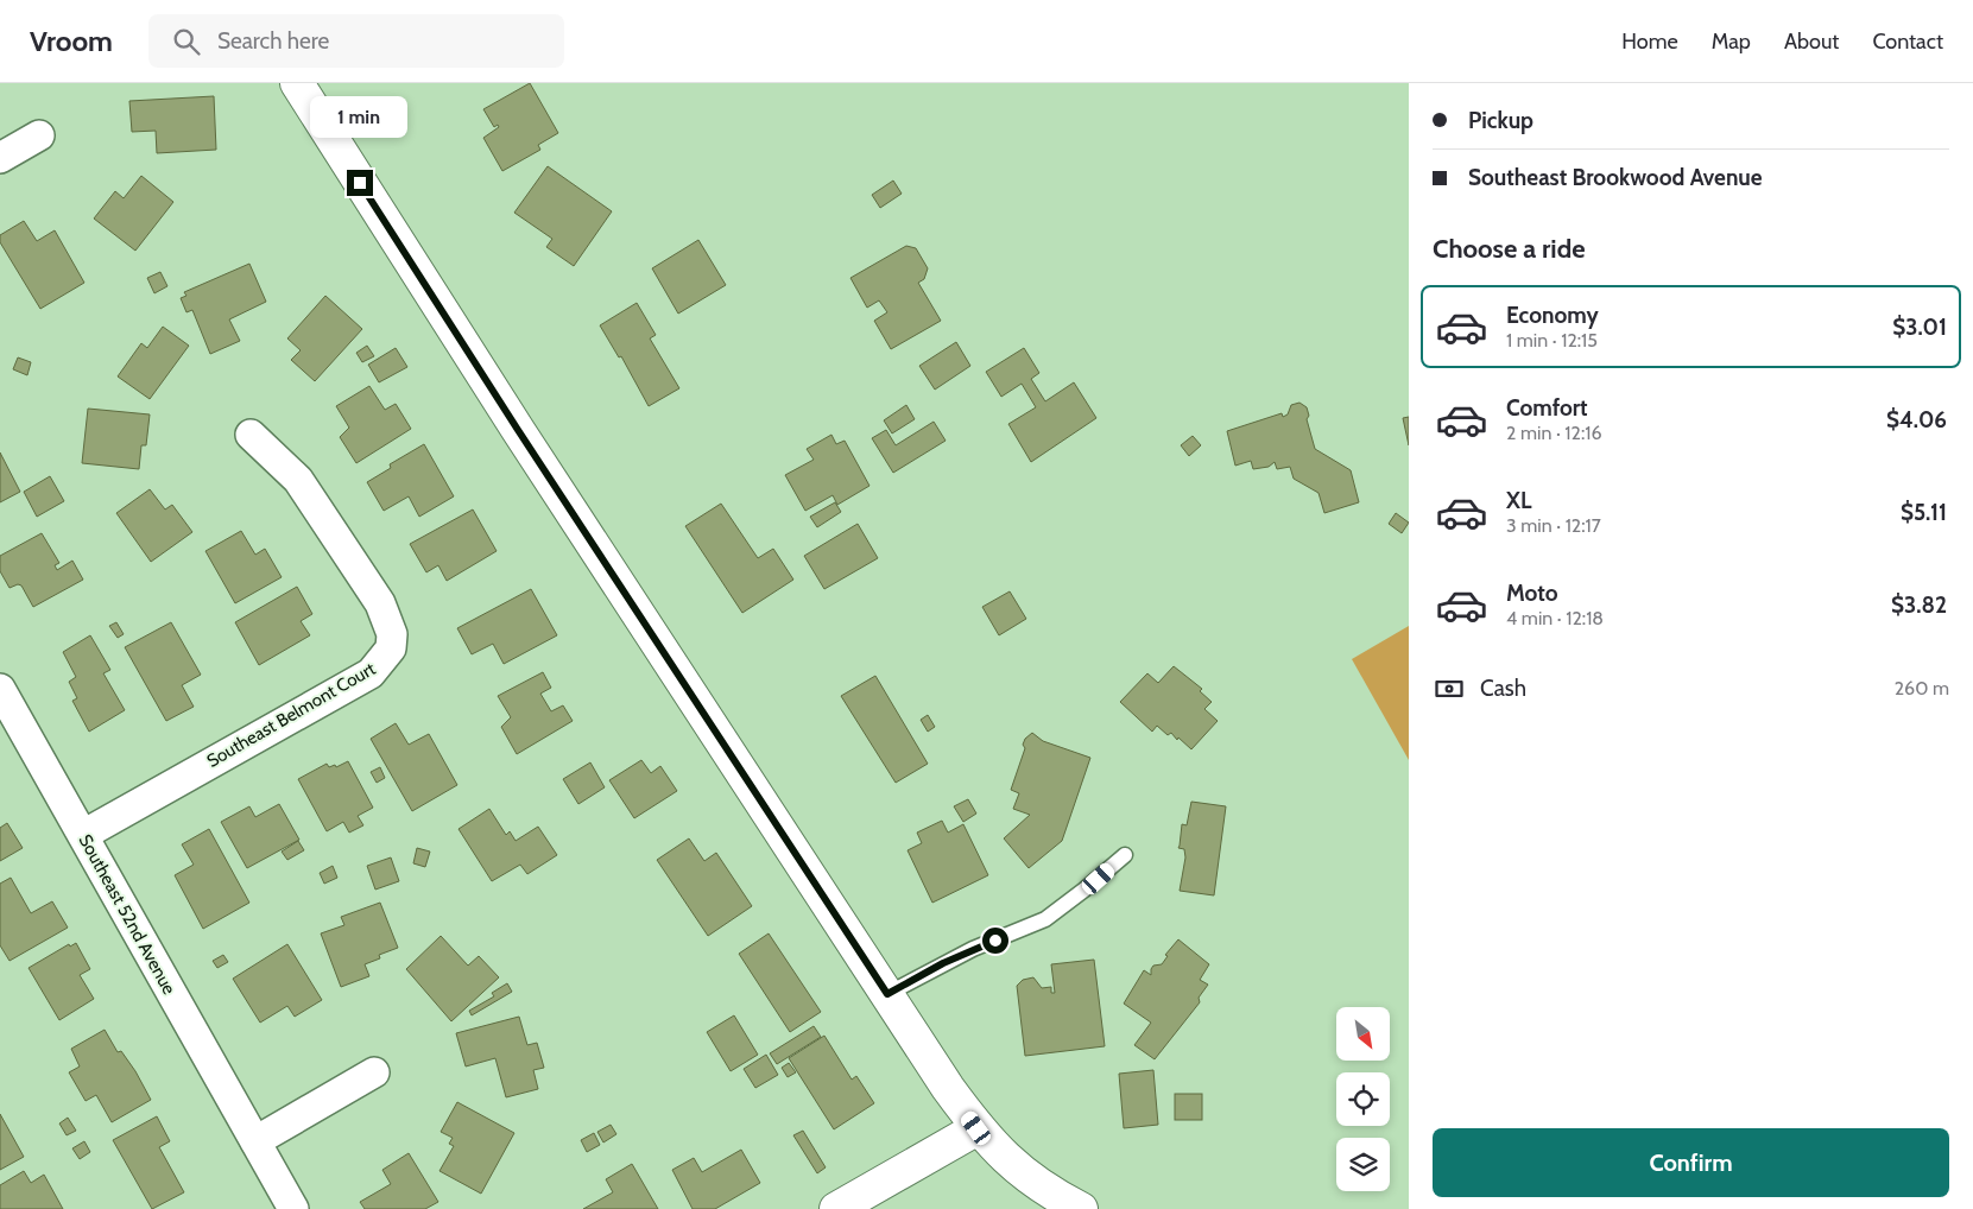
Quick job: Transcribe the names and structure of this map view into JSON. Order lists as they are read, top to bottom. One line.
{"streets":{"street":["Southeast Belmont Court","Southeast 52nd Avenue"]},"crossings":[["Southeast Belmont Court","Southeast 52nd Avenue"]],"north":"bottom right","page":{"header":"Vroom","search":"Search here","nav":["Home","Map","About","Contact"],"banner":["Pickup","Southeast Brookwood Avenue"],"bubble":"1 min","heading":"Choose a ride","list":[{"name":"Economy","note":"1 min · 12:15","value":"$3.01"},{"name":"Comfort","note":"2 min · 12:16","value":"$4.06"},{"name":"XL","note":"3 min · 12:17","value":"$5.11"},{"name":"Moto","note":"4 min · 12:18","value":"$3.82"}],"pay":["Cash","260 m"],"buttons":"Confirm"}}
